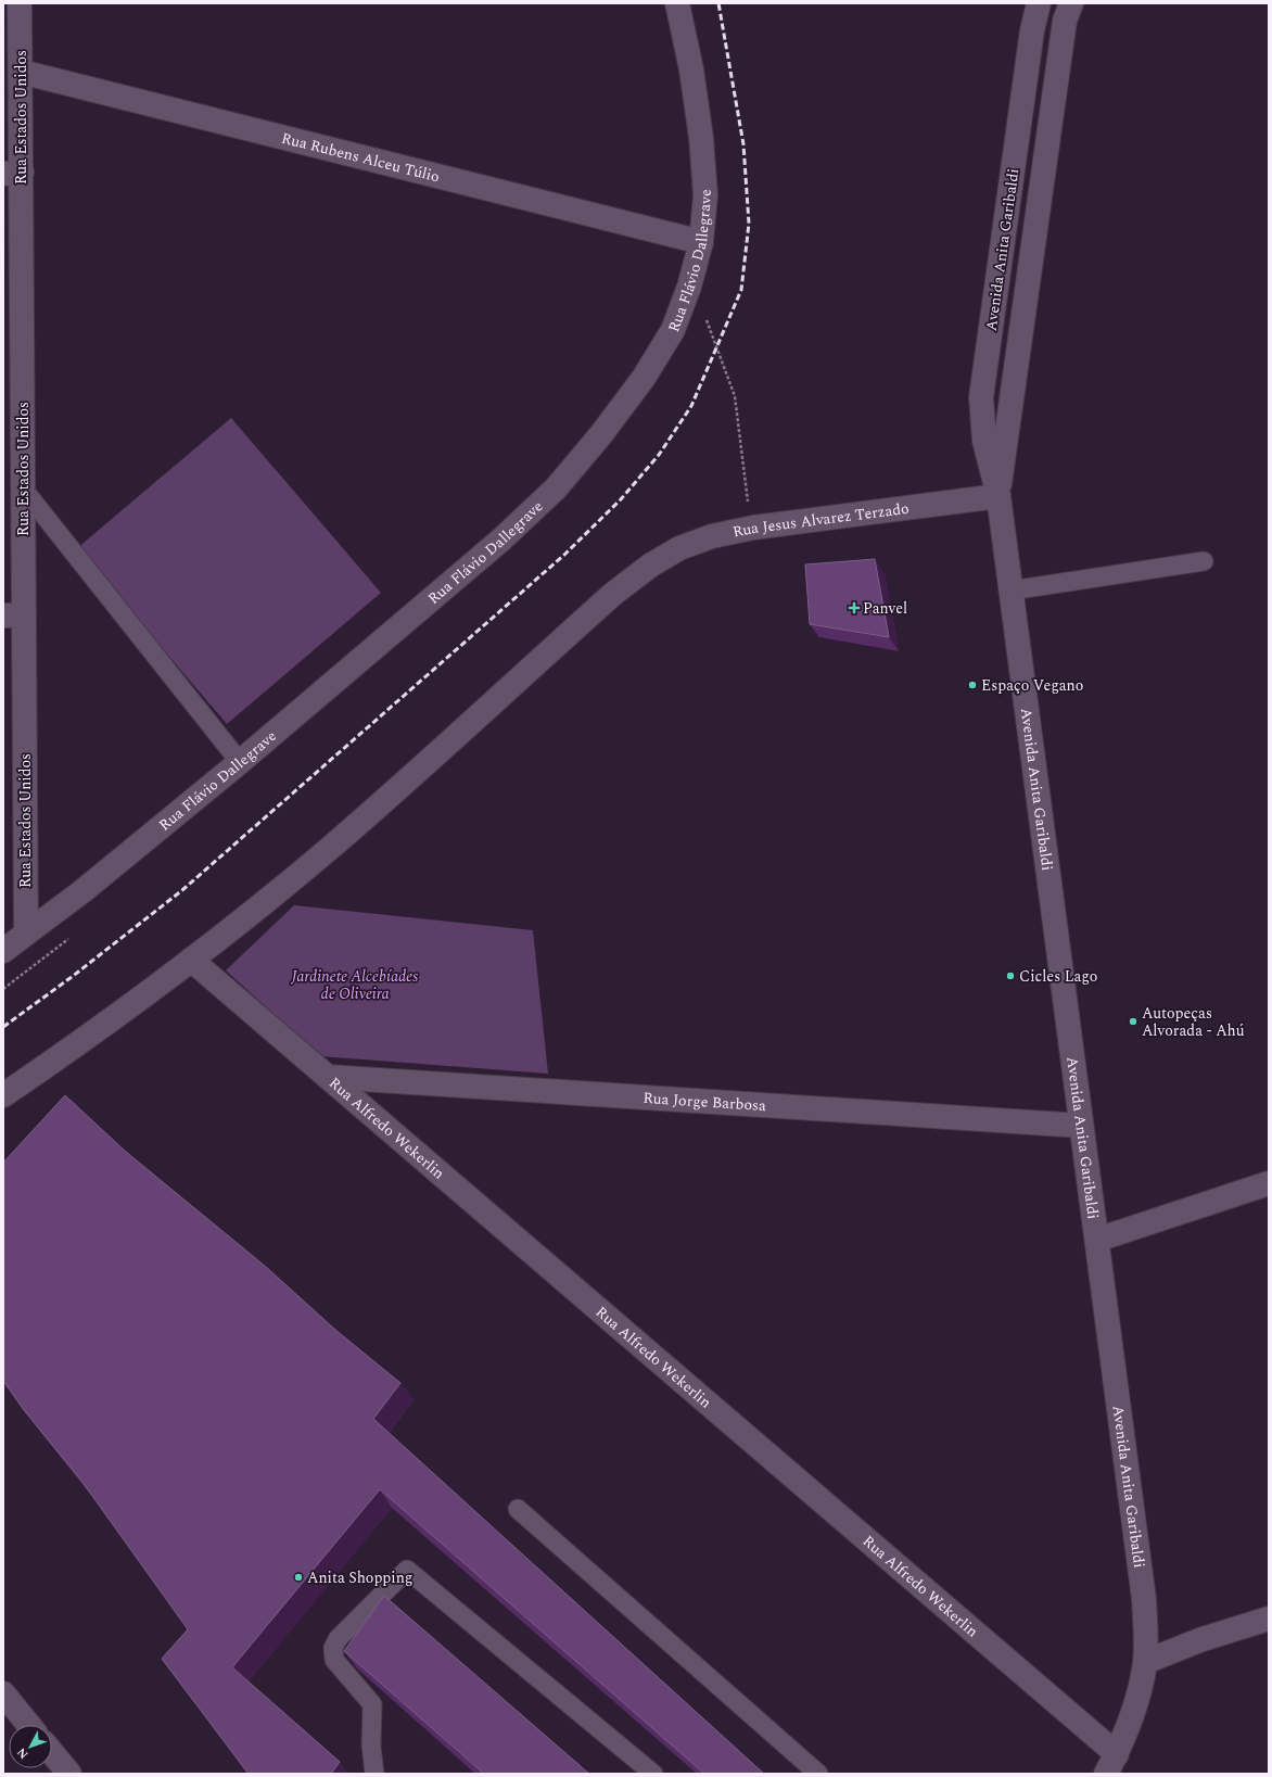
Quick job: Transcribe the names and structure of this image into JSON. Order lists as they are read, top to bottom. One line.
{"streets":{"street":["Rua Estados Unidos","Rua Rubens Alceu Túlio","Avenida Anita Garibaldi","Rua Flávio Dallegrave","Rua Jesus Alvarez Terzado","Rua Jorge Barbosa","Rua Alfredo Wekerlin"]},"crossings":[["Rua Estados Unidos","Rua Rubens Alceu Túlio"],["Rua Estados Unidos","Rua Flávio Dallegrave"],["Rua Rubens Alceu Túlio","Rua Flávio Dallegrave"],["Avenida Anita Garibaldi","Rua Jesus Alvarez Terzado"],["Avenida Anita Garibaldi","Rua Jorge Barbosa"],["Avenida Anita Garibaldi","Rua Alfredo Wekerlin"],["Rua Jesus Alvarez Terzado","Rua Alfredo Wekerlin"],["Rua Jorge Barbosa","Rua Alfredo Wekerlin"]],"parks":["Jardinete Alcebíades de Oliveira"],"places":{"health":["Panvel"],"other":["Espaço Vegano","Cicles Lago","Autopeças Alvorada - Ahú","Anita Shopping"]},"north":"bottom left"}
